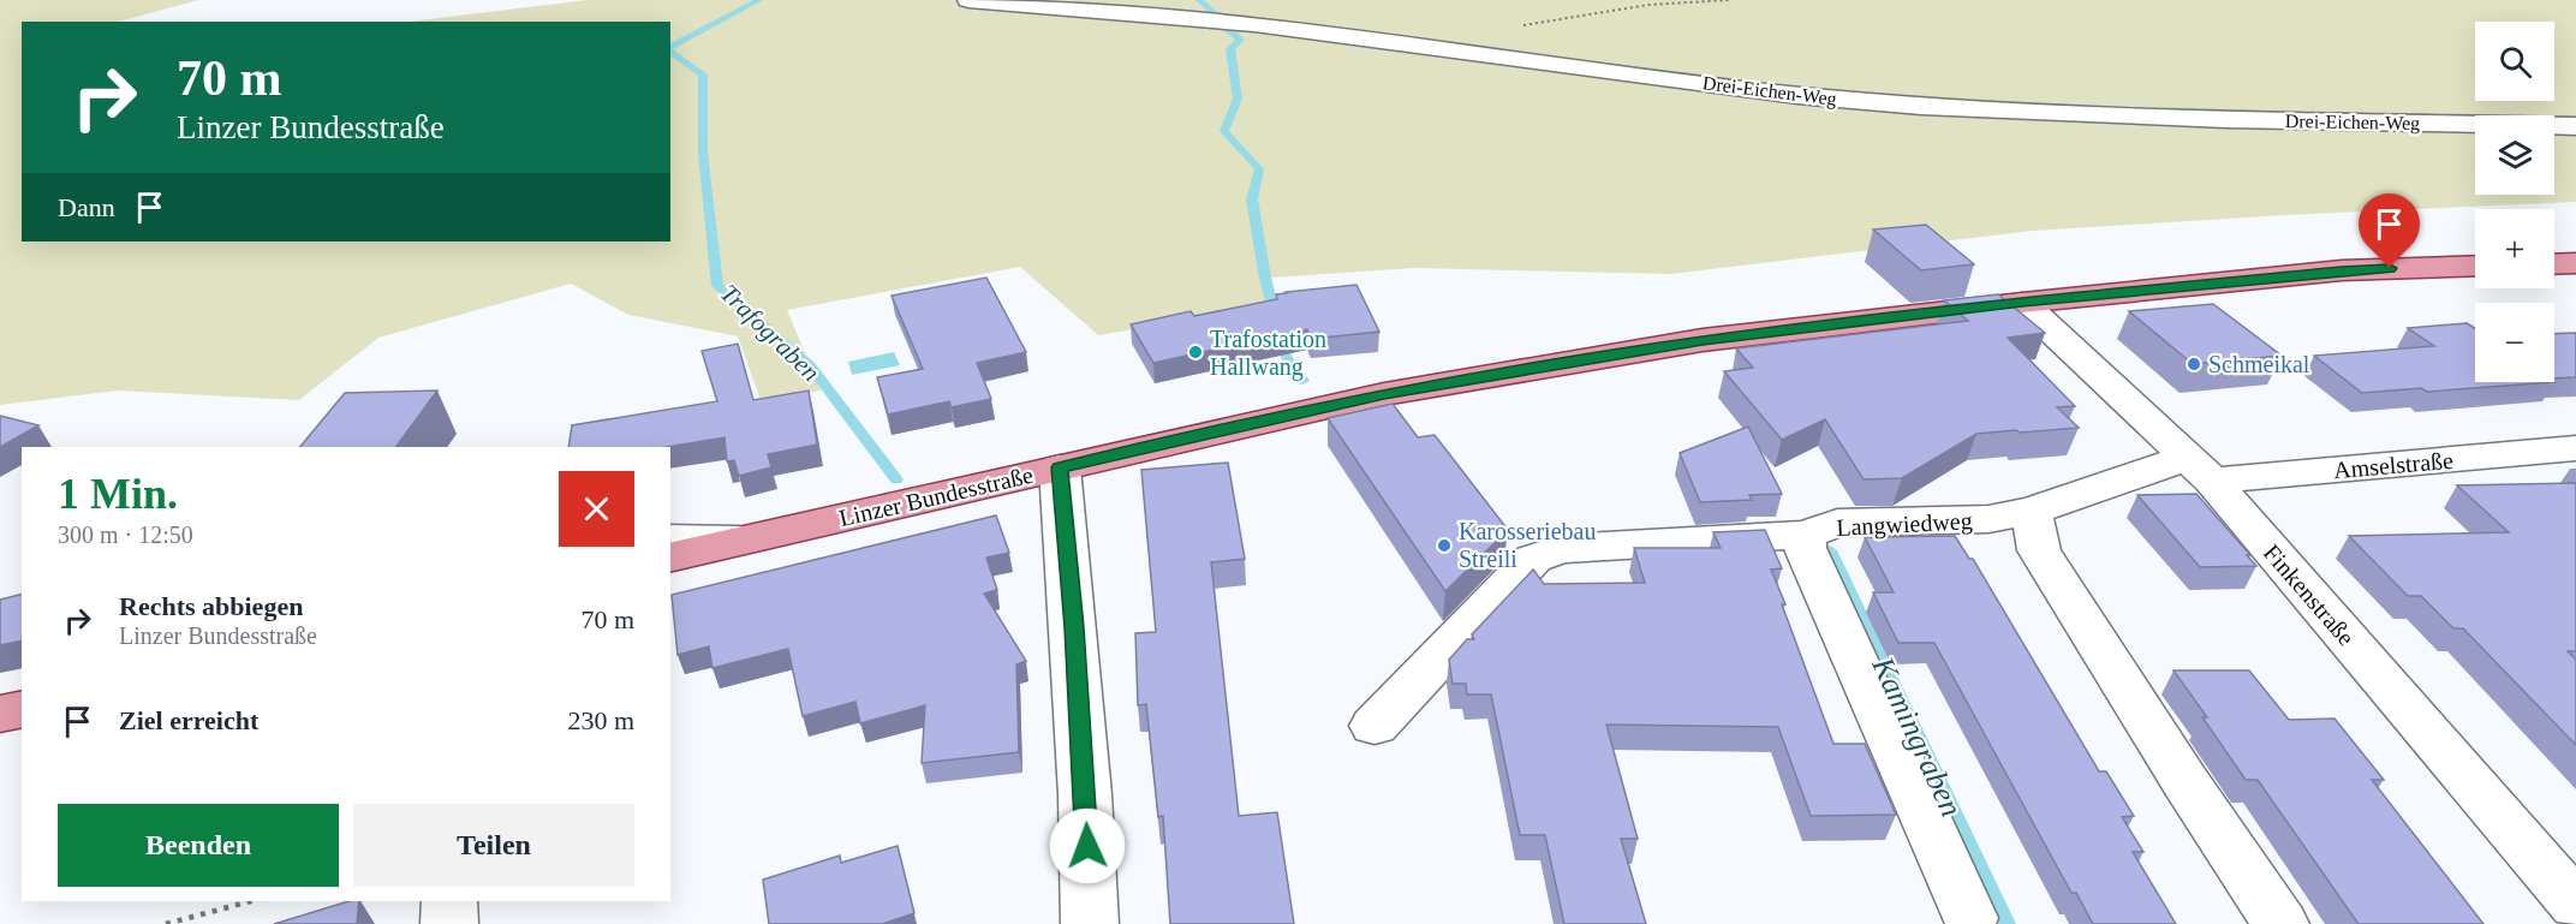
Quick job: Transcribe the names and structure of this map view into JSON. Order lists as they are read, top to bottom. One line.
{"streets":{"main road":["Linzer Bundesstraße"],"street":["Drei-Eichen-Weg","Amselstraße","Langwiedweg","Finkenstraße"]},"crossings":[["Amselstraße","Langwiedweg"],["Amselstraße","Finkenstraße"],["Linzer Bundesstraße","Finkenstraße"],["Langwiedweg","Finkenstraße"]],"water":["Trafograben","Kamingraben"],"places":["Trafostation Hallwang","Schmeikal","Karosseriebau Streili"],"page":{"map_buttons":["+","−"],"turn":["70 m","Linzer Bundesstraße"],"then":"Dann","heading":["1 Min.","300 m · 12:50"],"list":[{"name":"Rechts abbiegen","note":"Linzer Bundesstraße","value":"70 m"},{"name":"Ziel erreicht","value":"230 m"}],"buttons":["Beenden","Teilen"]}}
